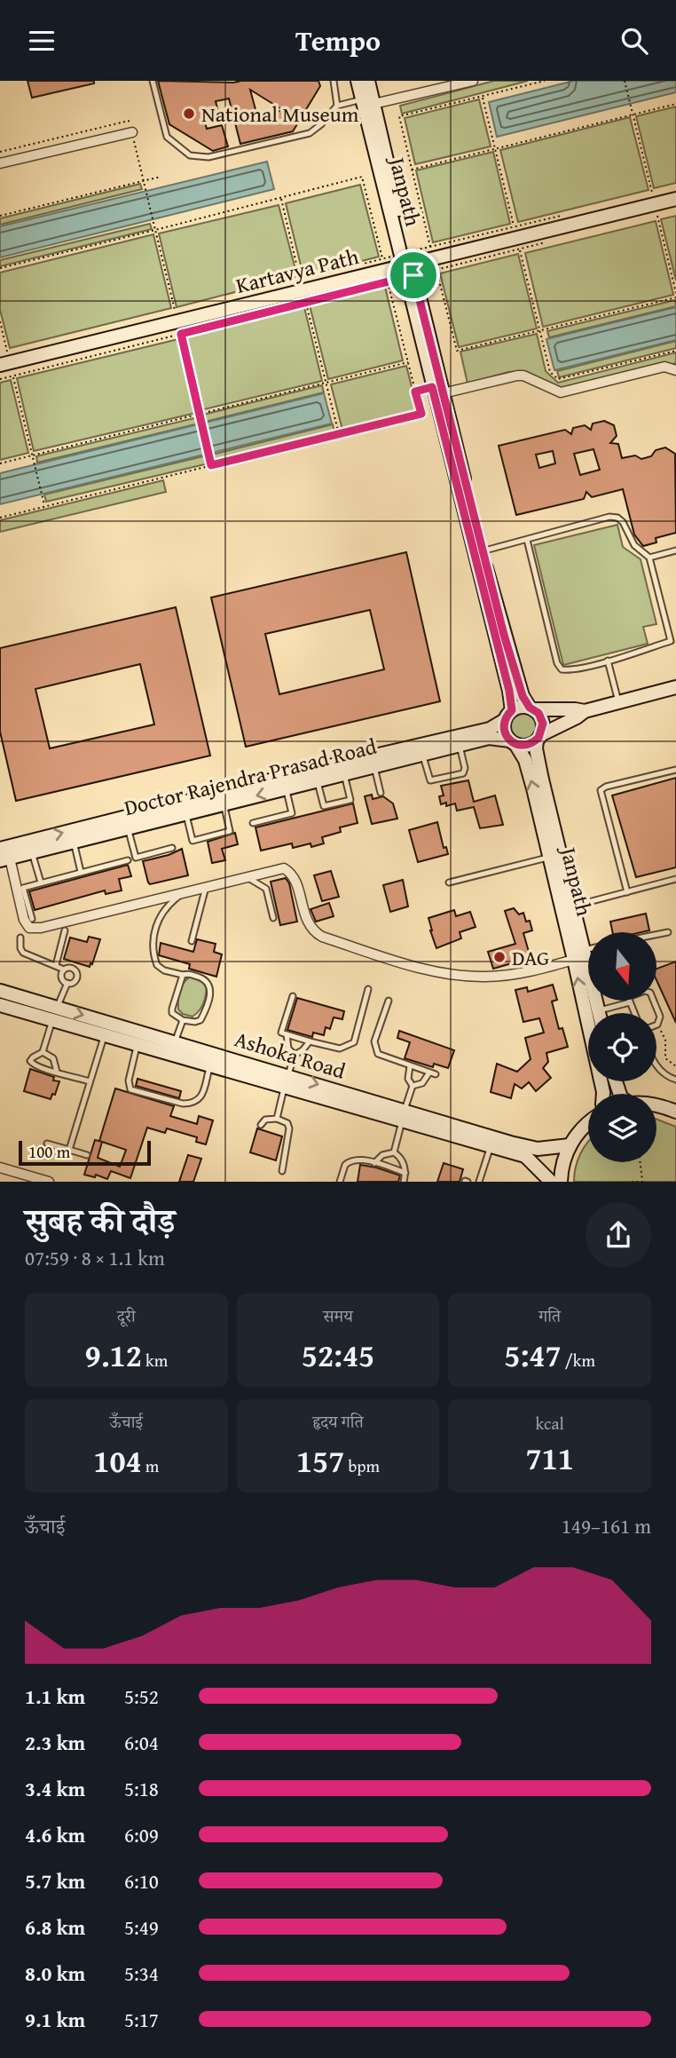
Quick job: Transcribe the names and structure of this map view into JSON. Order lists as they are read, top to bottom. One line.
{"streets":{"main road":["Janpath","Kartavya Path","Doctor Rajendra Prasad Road","Ashoka Road"]},"crossings":[["Janpath","Kartavya Path"],["Janpath","Doctor Rajendra Prasad Road"]],"places":["National Museum","DAG"],"scale_bar":"100 m","north":"bottom","page":{"header":"Tempo","scale":"100 m","heading":["सुबह की दौड़","07:59 · 8 × 1.1 km"],"stats":[["दूरी","9.12 km"],["समय","52:45"],["गति","5:47 /km"],["ऊँचाई","104 m"],["हृदय गति","157 bpm"],["kcal","711"]],"chart":["ऊँचाई","149–161 m"],"list":[{"name":"1.1 km","note":"5:52"},{"name":"2.3 km","note":"6:04"},{"name":"3.4 km","note":"5:18"},{"name":"4.6 km","note":"6:09"},{"name":"5.7 km","note":"6:10"},{"name":"6.8 km","note":"5:49"},{"name":"8.0 km","note":"5:34"},{"name":"9.1 km","note":"5:17"}]}}
